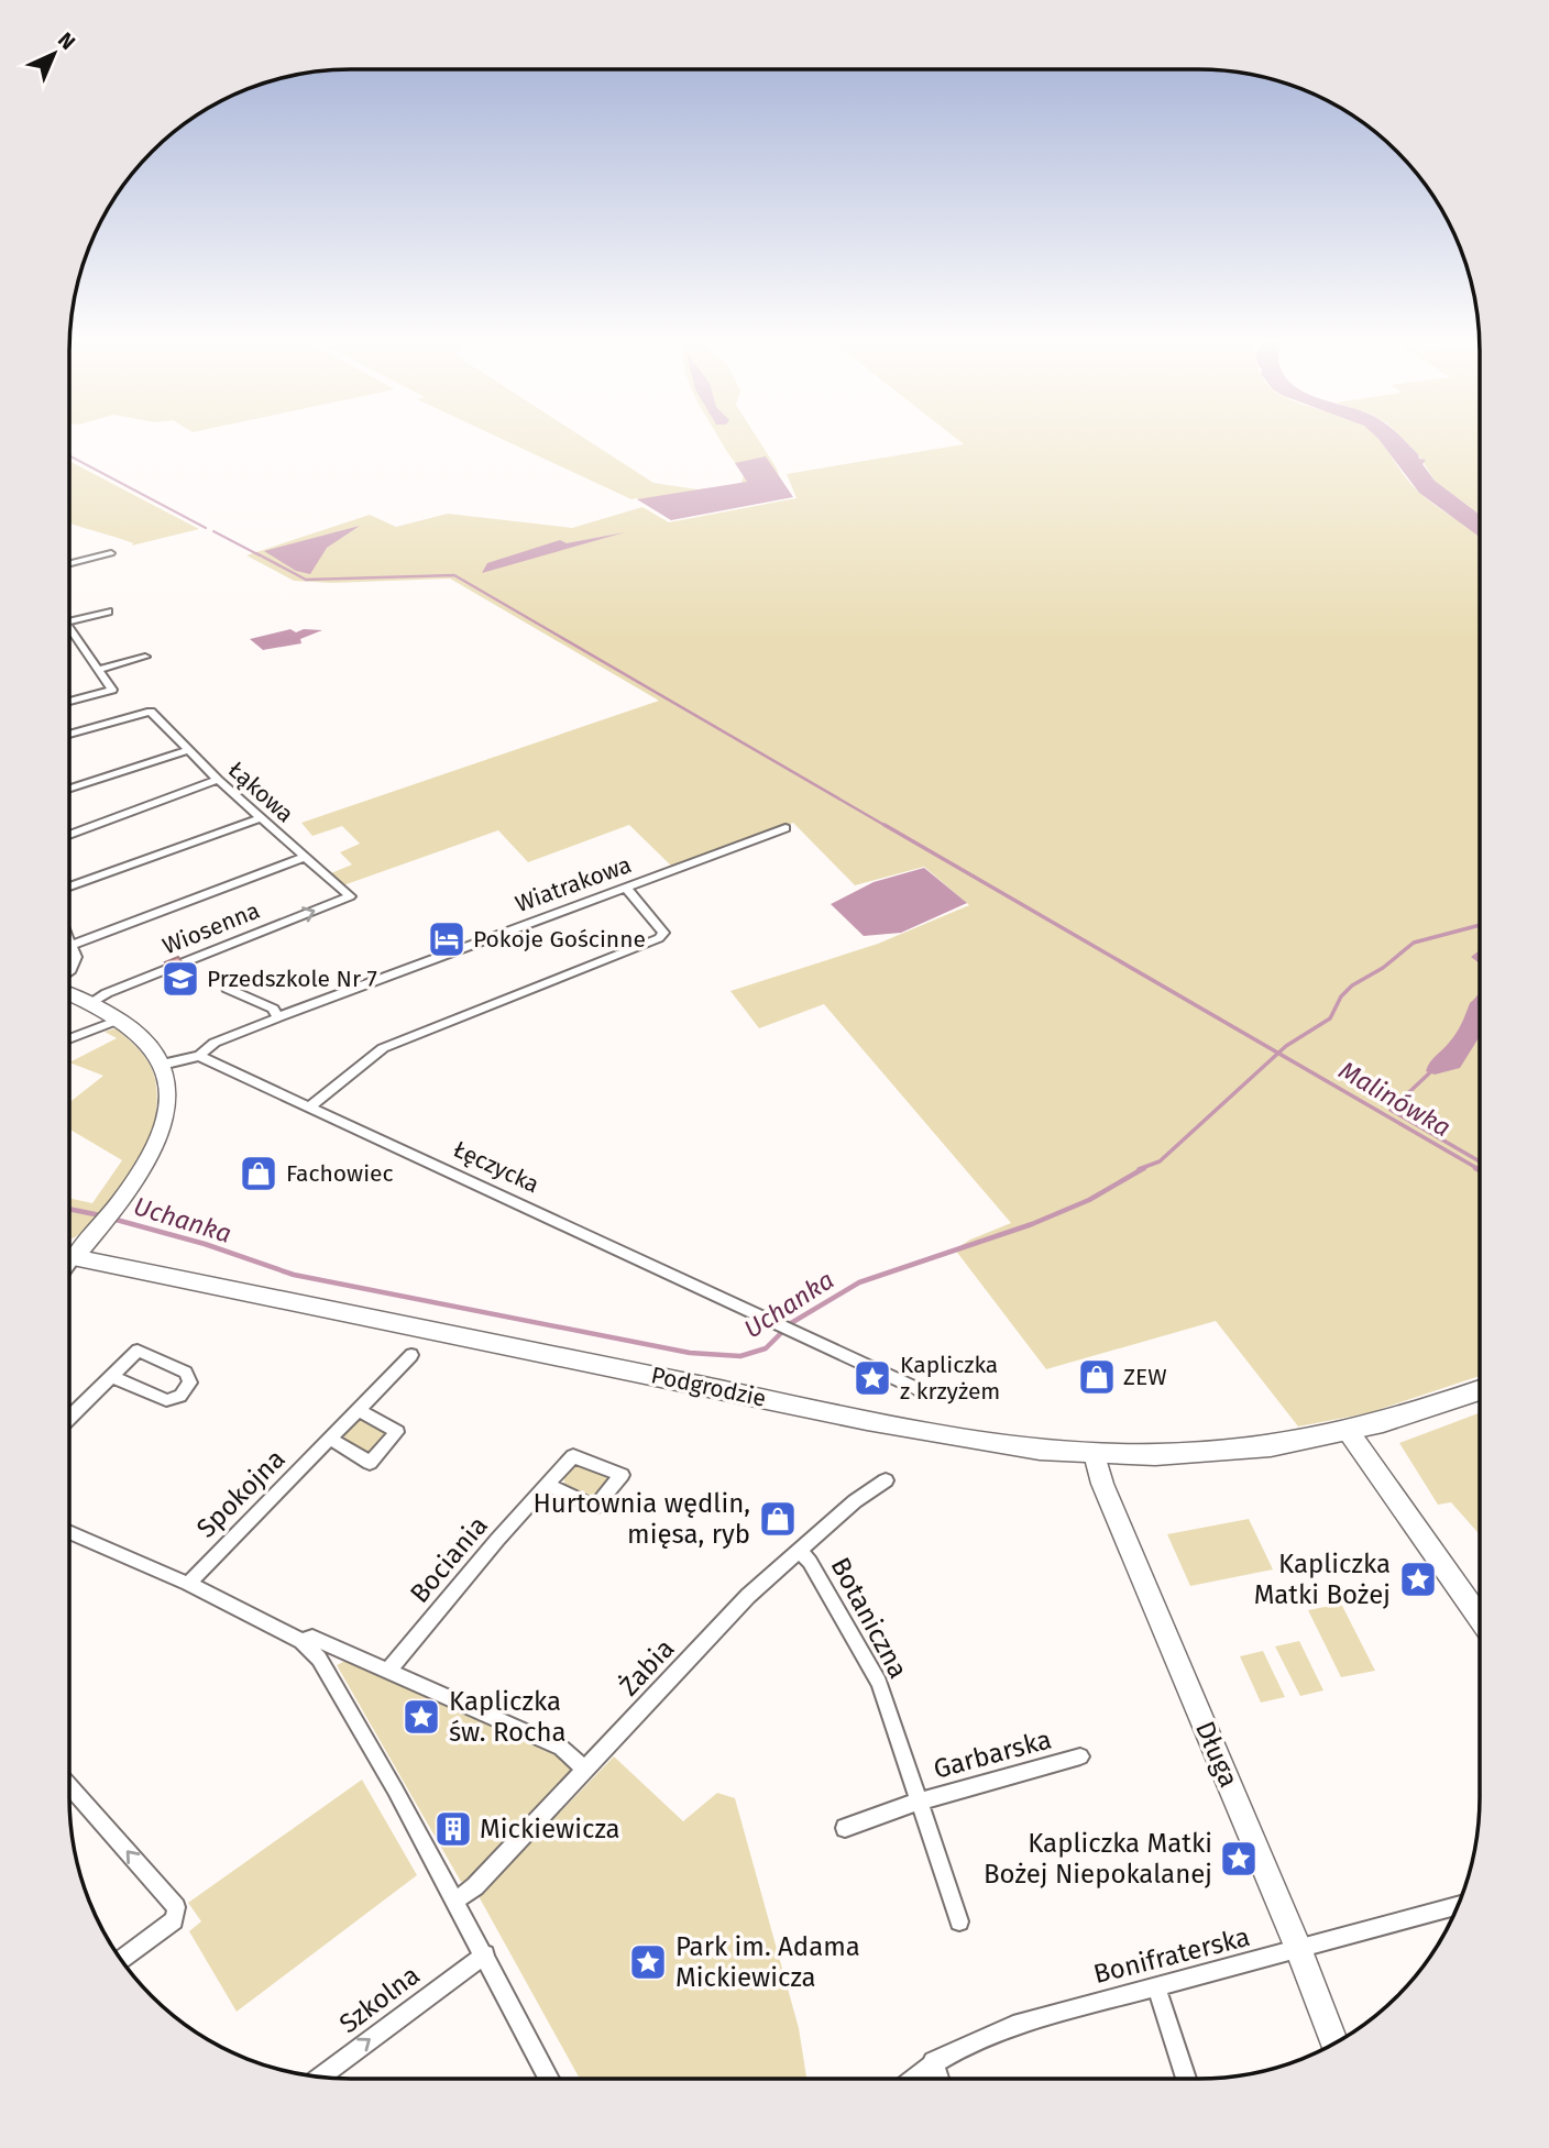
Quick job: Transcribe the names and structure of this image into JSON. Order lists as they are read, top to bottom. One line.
{"streets":{"main road":["Podgrodzie"],"street":["Łąkowa","Wiatrakowa","Wiosenna","Łęczycka","Spokojna","Bociania","Botaniczna","Żabia","Garbarska","Długa","Bonifraterska","Szkolna"]},"crossings":[["Łąkowa","Wiosenna"],["Wiatrakowa","Łęczycka"],["Podgrodzie","Długa"],["Botaniczna","Żabia"],["Botaniczna","Garbarska"],["Długa","Bonifraterska"]],"one_way":["Szkolna"],"water":["Malinówka","Uchanka"],"places":{"hotel":["Pokoje Gościnne"],"school or university":["Przedszkole Nr 7"],"shop":["Fachowiec","ZEW","Hurtownia wędlin, mięsa, ryb"],"place":["Kapliczka z krzyżem","Kapliczka Matki Bożej","Kapliczka św. Rocha","Kapliczka Matki Bożej Niepokalanej","Park im. Adama Mickiewicza"],"building":["Mickiewicza"]},"north":"top right"}
